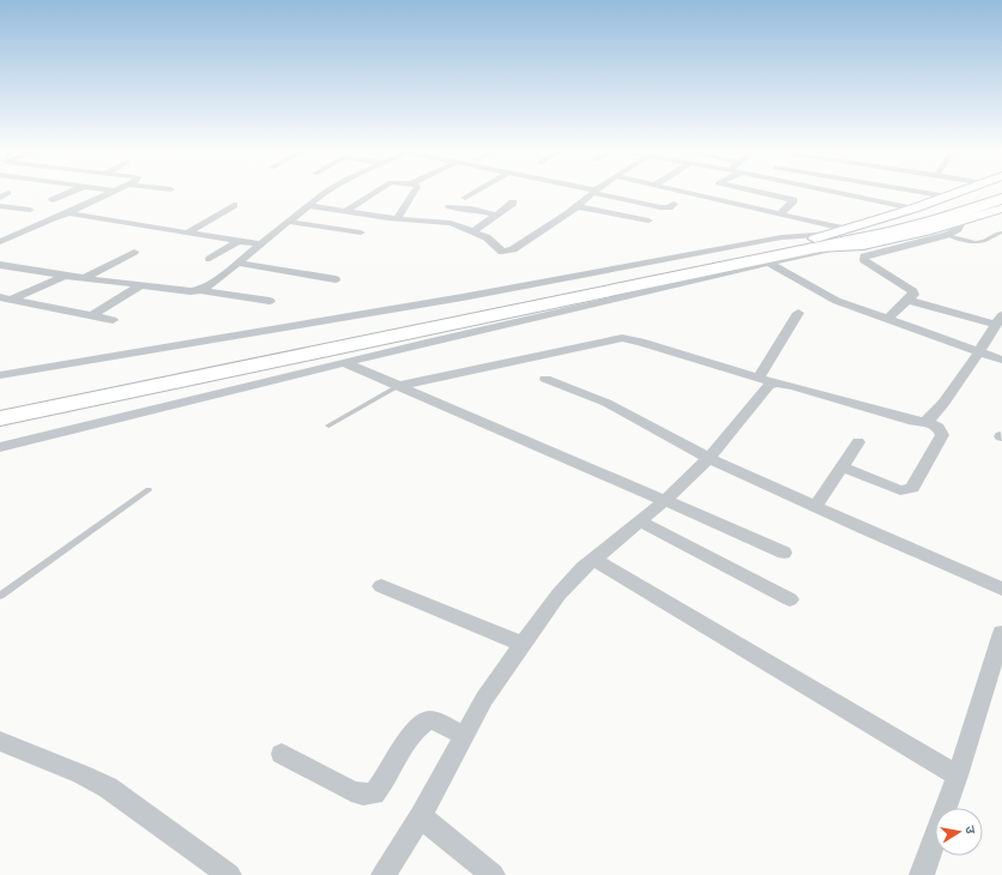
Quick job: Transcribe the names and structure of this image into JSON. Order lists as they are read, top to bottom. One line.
{"north":"right"}
